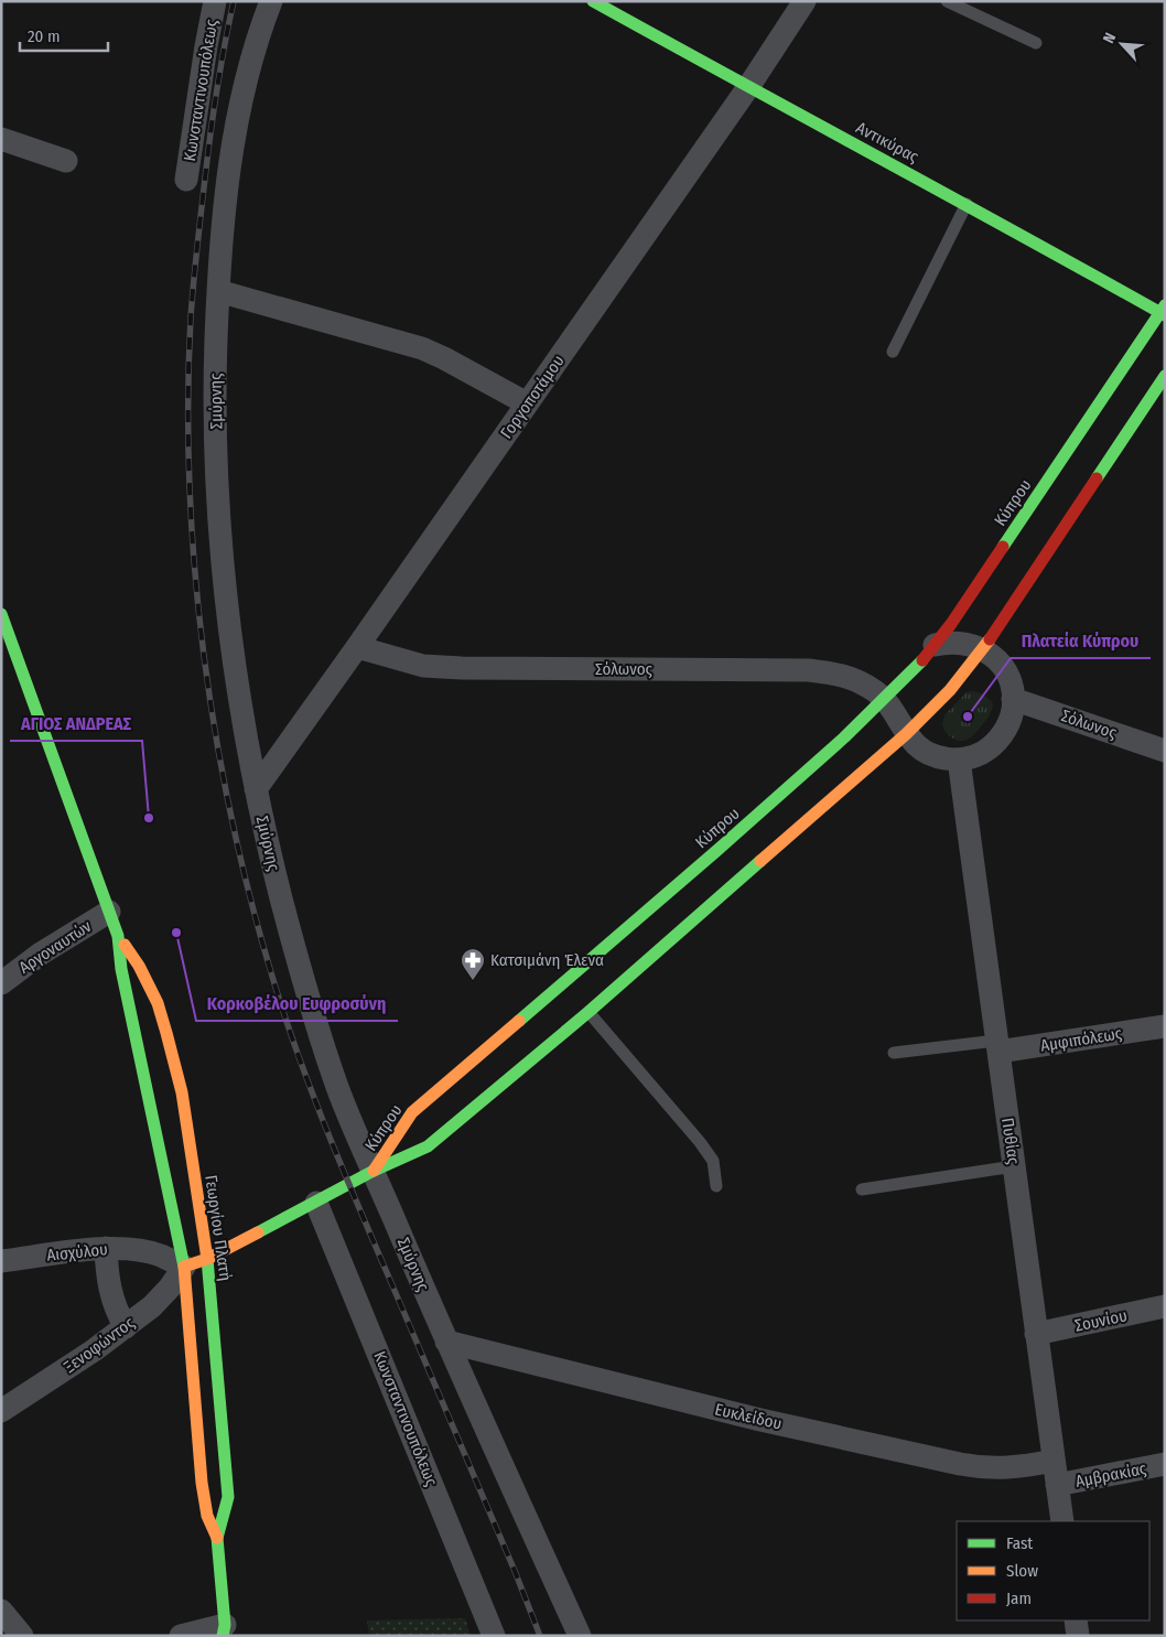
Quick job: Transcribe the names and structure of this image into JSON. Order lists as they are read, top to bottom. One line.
{"streets":{"main road":["Αντικύρας","Κύπρου","Γεωργίου Πλατή"],"street":["Κωνσταντινουπόλεως","Γοργοποτάμου","Σμύρνης","Σόλωνος","Αργοναυτών","Αμφιπόλεως","Πυθίας","Αισχύλου","Σουνίου","Ξενοφώντος","Ευκλείδου","Αμβρακίας"]},"crossings":[["Αντικύρας","Γοργοποτάμου"],["Αντικύρας","Κύπρου"],["Γοργοποτάμου","Σμύρνης"],["Γοργοποτάμου","Σόλωνος"],["Σμύρνης","Κύπρου"],["Σμύρνης","Ευκλείδου"],["Κύπρου","Σόλωνος"],["Αργοναυτών","Γεωργίου Πλατή"],["Αμφιπόλεως","Πυθίας"],["Πυθίας","Σουνίου"],["Πυθίας","Ευκλείδου"],["Πυθίας","Αμβρακίας"],["Γεωργίου Πλατή","Αισχύλου"],["Γεωργίου Πλατή","Ξενοφώντος"],["Αισχύλου","Ξενοφώντος"]],"places":{"other":["Πλατεία Κύπρου","ΑΓΙΟΣ ΑΝΔΡΕΑΣ","Κορκοβέλου Ευφροσύνη"],"pharmacy":["Κατσιμάνη Έλενα"]},"legend":["Fast","Slow","Jam"],"scale_bar":"20 m","north":"top left"}
